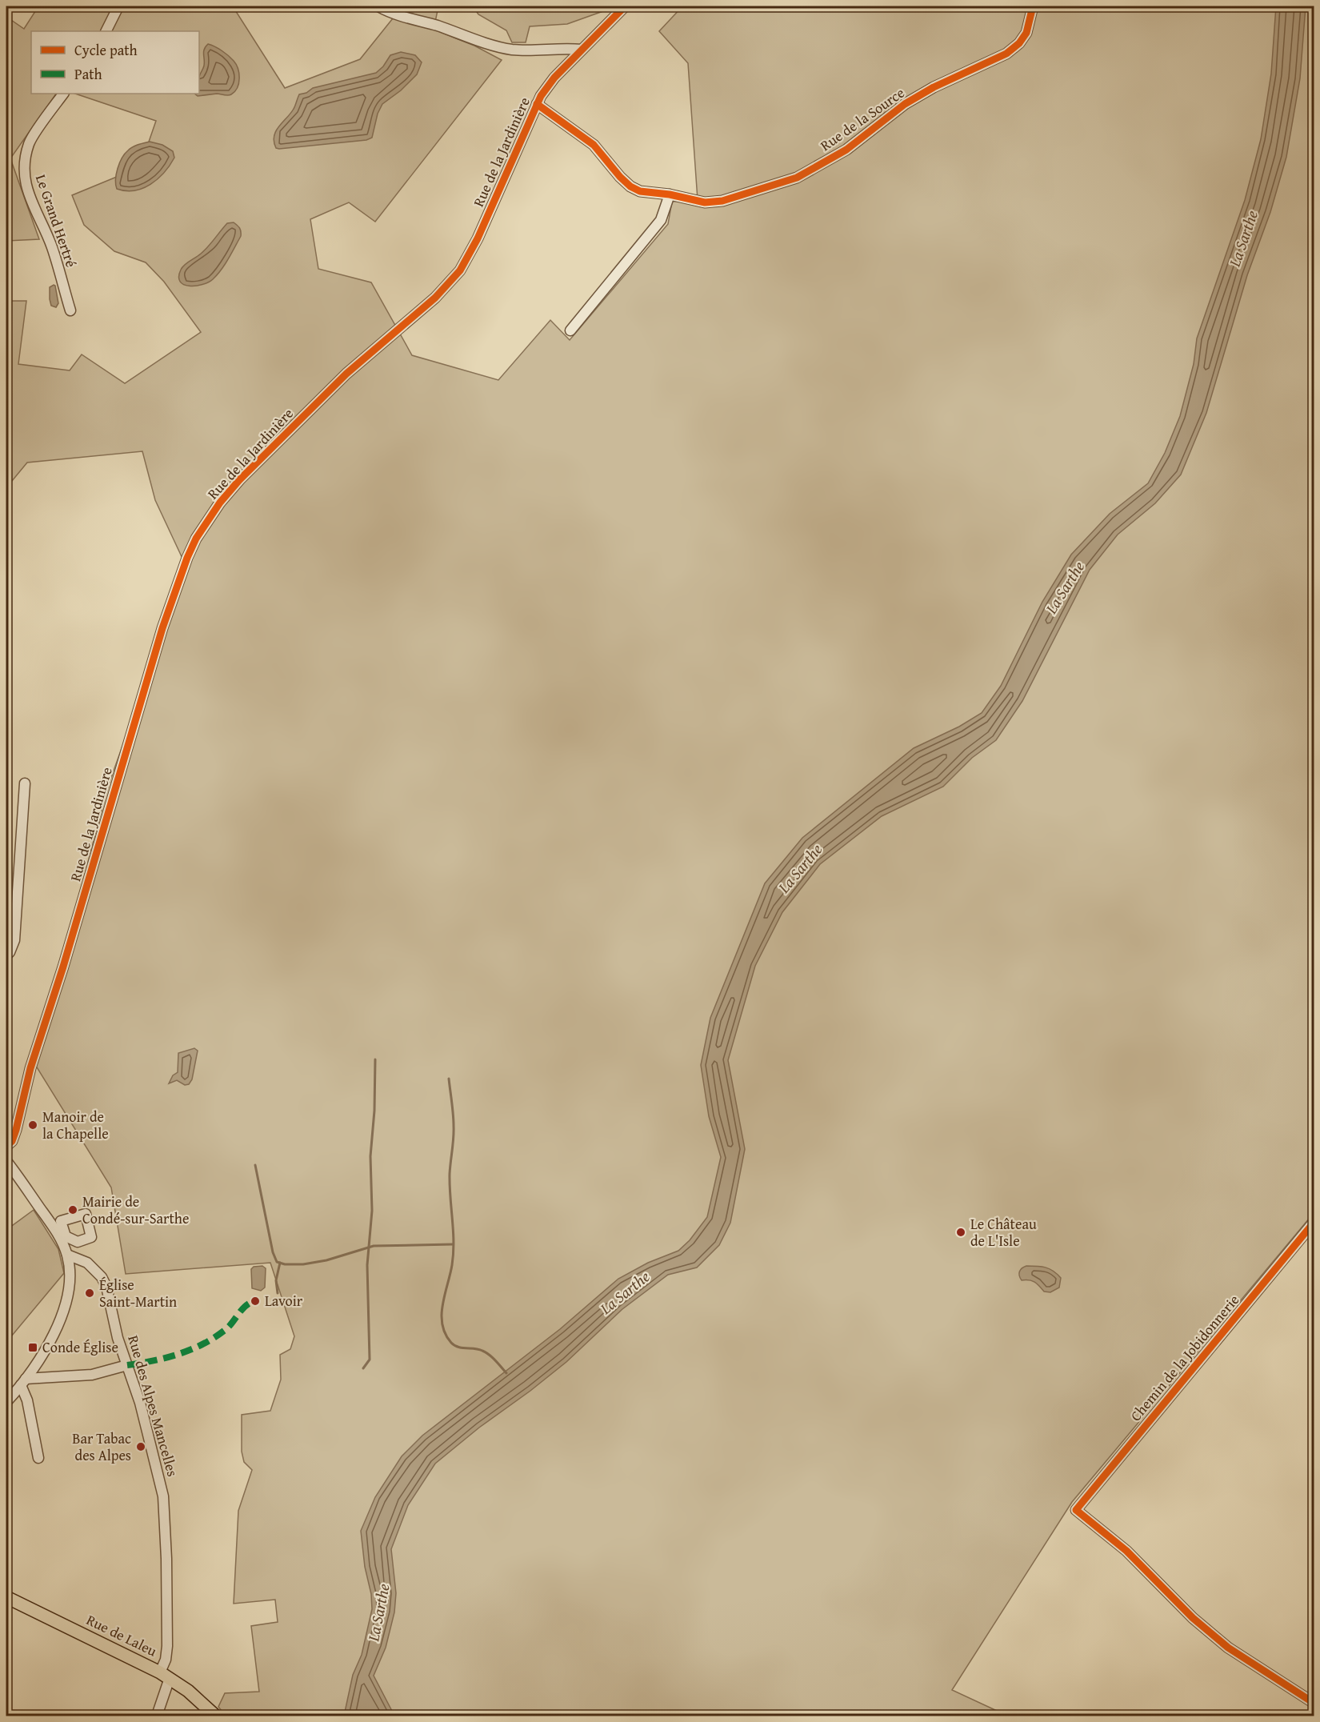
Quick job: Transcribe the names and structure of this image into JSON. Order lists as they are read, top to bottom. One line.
{"streets":{"main road":["Rue de Laleu"],"street":["Rue de la Source","Rue de la Jardinière","Le Grand Hertré","Chemin de la Jobidonnerie","Rue des Alpes Mancelles"]},"crossings":[["Rue de la Source","Rue de la Jardinière"],["Rue des Alpes Mancelles","Rue de Laleu"]],"water":["La Sarthe"],"places":{"other":["Manoir de la Chapelle","Mairie de Condé-sur-Sarthe","Le Château de L'Isle","Église Saint-Martin","Lavoir","Bar Tabac des Alpes"],"transit":["Conde Église"]},"legend":["Cycle path","Path"]}
